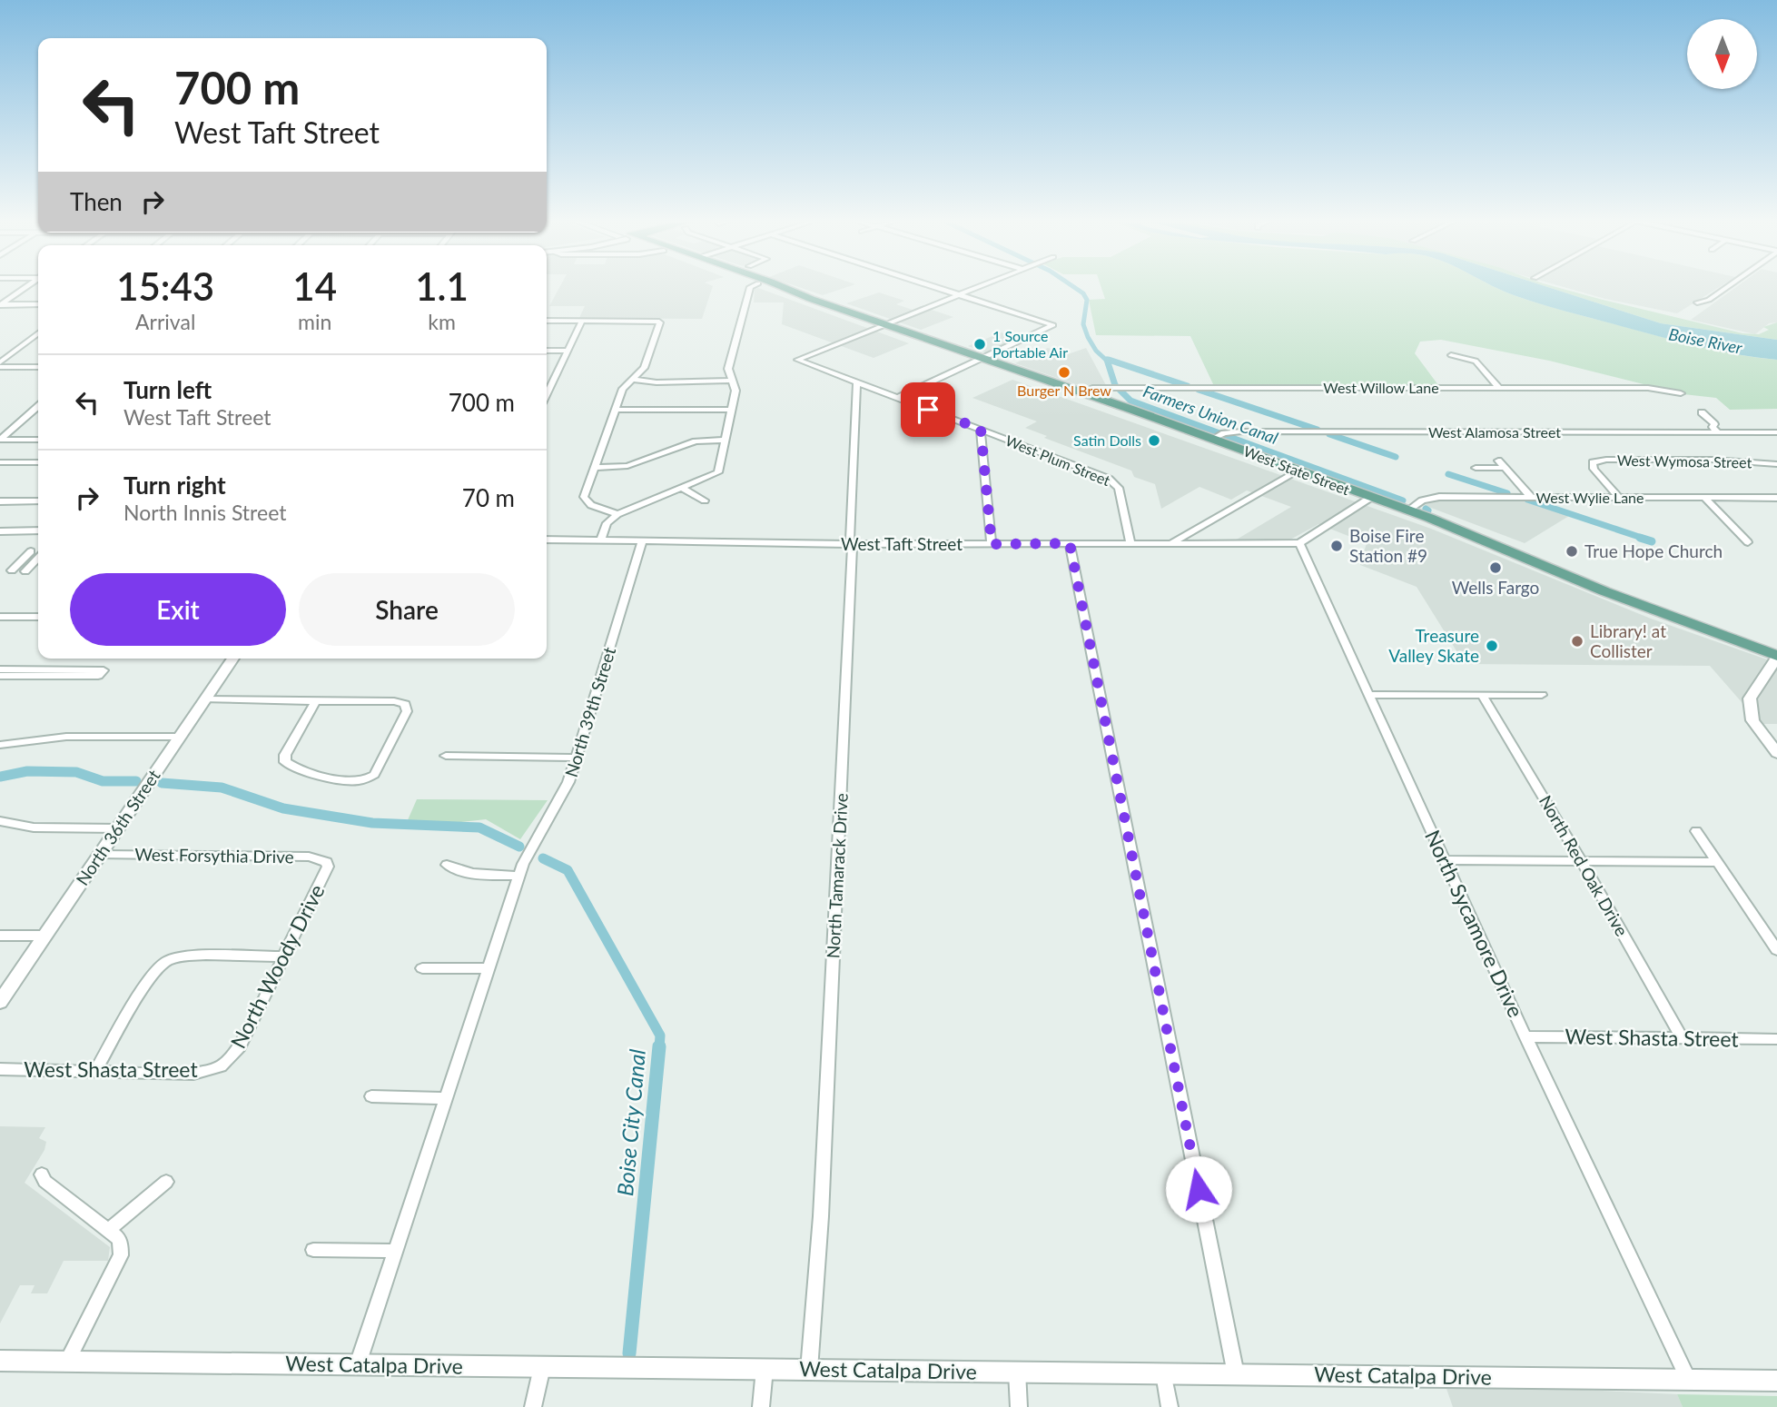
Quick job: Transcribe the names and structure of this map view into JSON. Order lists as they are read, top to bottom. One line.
{"streets":{"main road":["West State Street"],"street":["West Willow Lane","West Alamosa Street","West Plum Street","West Wymosa Street","West Wylie Lane","West Taft Street","North 39th Street","North 36th Street","West Forsythia Drive","North Red Oak Drive","North Tamarack Drive","North Sycamore Drive","North Woody Drive","West Shasta Street","West Catalpa Drive"]},"crossings":[["West Willow Lane","West State Street"],["West Alamosa Street","West State Street"],["West Plum Street","West State Street"],["West Plum Street","West Taft Street"],["West Plum Street","North Tamarack Drive"],["West Wymosa Street","West Wylie Lane"],["West State Street","West Wylie Lane"],["West Taft Street","North 39th Street"],["West Taft Street","North Tamarack Drive"],["West Taft Street","North Sycamore Drive"],["North 39th Street","West Catalpa Drive"],["North 36th Street","West Forsythia Drive"],["West Forsythia Drive","North Woody Drive"],["North Red Oak Drive","West Shasta Street"],["North Tamarack Drive","West Catalpa Drive"],["North Sycamore Drive","West Shasta Street"],["North Sycamore Drive","West Catalpa Drive"],["North Woody Drive","West Shasta Street"]],"water":["Boise River","Farmers Union Canal","Boise City Canal"],"places":["1 Source Portable Air","Burger N Brew","Satin Dolls","Boise Fire Station #9","True Hope Church","Wells Fargo","Library! at Collister","Treasure Valley Skate"],"north":"bottom","page":{"turn":["700 m","West Taft Street"],"then":"Then","eta":["15:43","Arrival","14","min","1.1","km"],"list":[{"name":"Turn left","note":"West Taft Street","value":"700 m"},{"name":"Turn right","note":"North Innis Street","value":"70 m"}],"buttons":["Exit","Share"]}}
